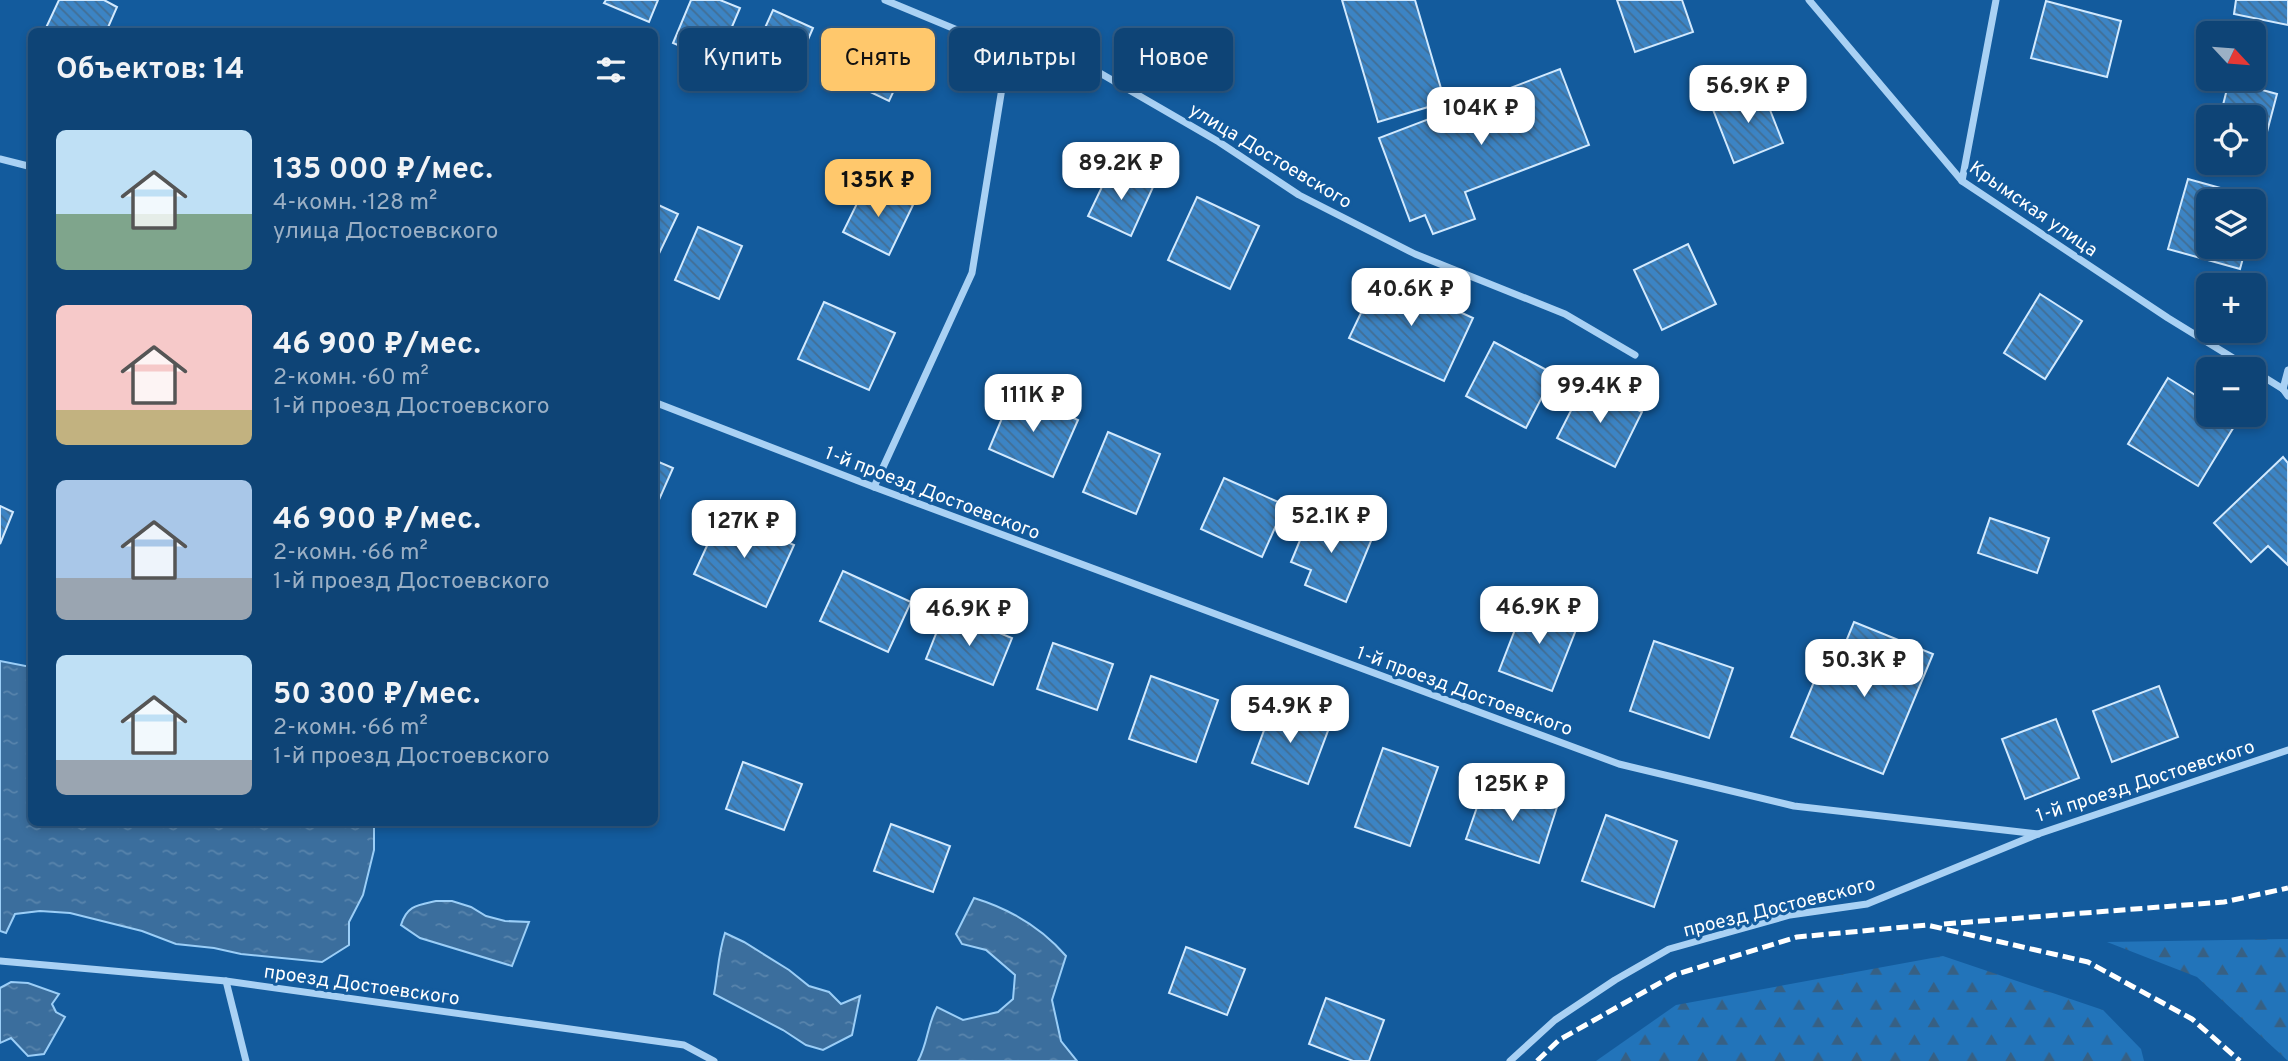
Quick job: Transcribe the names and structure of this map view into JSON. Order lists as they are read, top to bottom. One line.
{"streets":{"street":["улица Достоевского","Крымская улица","1-й проезд Достоевского","проезд Достоевского"]},"crossings":[["1-й проезд Достоевского","проезд Достоевского"]],"north":"bottom right","page":{"map_buttons":["+","−"],"chip":["Купить","Снять","Фильтры","Новое"],"heading":"Объектов: 14","price":["56.9K ₽","104K ₽","89.2K ₽","135K ₽","40.6K ₽","99.4K ₽","111K ₽","52.1K ₽","127K ₽","46.9K ₽","46.9K ₽","50.3K ₽","54.9K ₽","125K ₽"],"list":[{"name":"135 000 ₽/мес.","note":"4-комн. · 128 m² · улица Достоевского"},{"name":"46 900 ₽/мес.","note":"2-комн. · 60 m² · 1-й проезд Достоевского"},{"name":"46 900 ₽/мес.","note":"2-комн. · 66 m² · 1-й проезд Достоевского"},{"name":"50 300 ₽/мес.","note":"2-комн. · 66 m² · 1-й проезд Достоевского"}]}}
